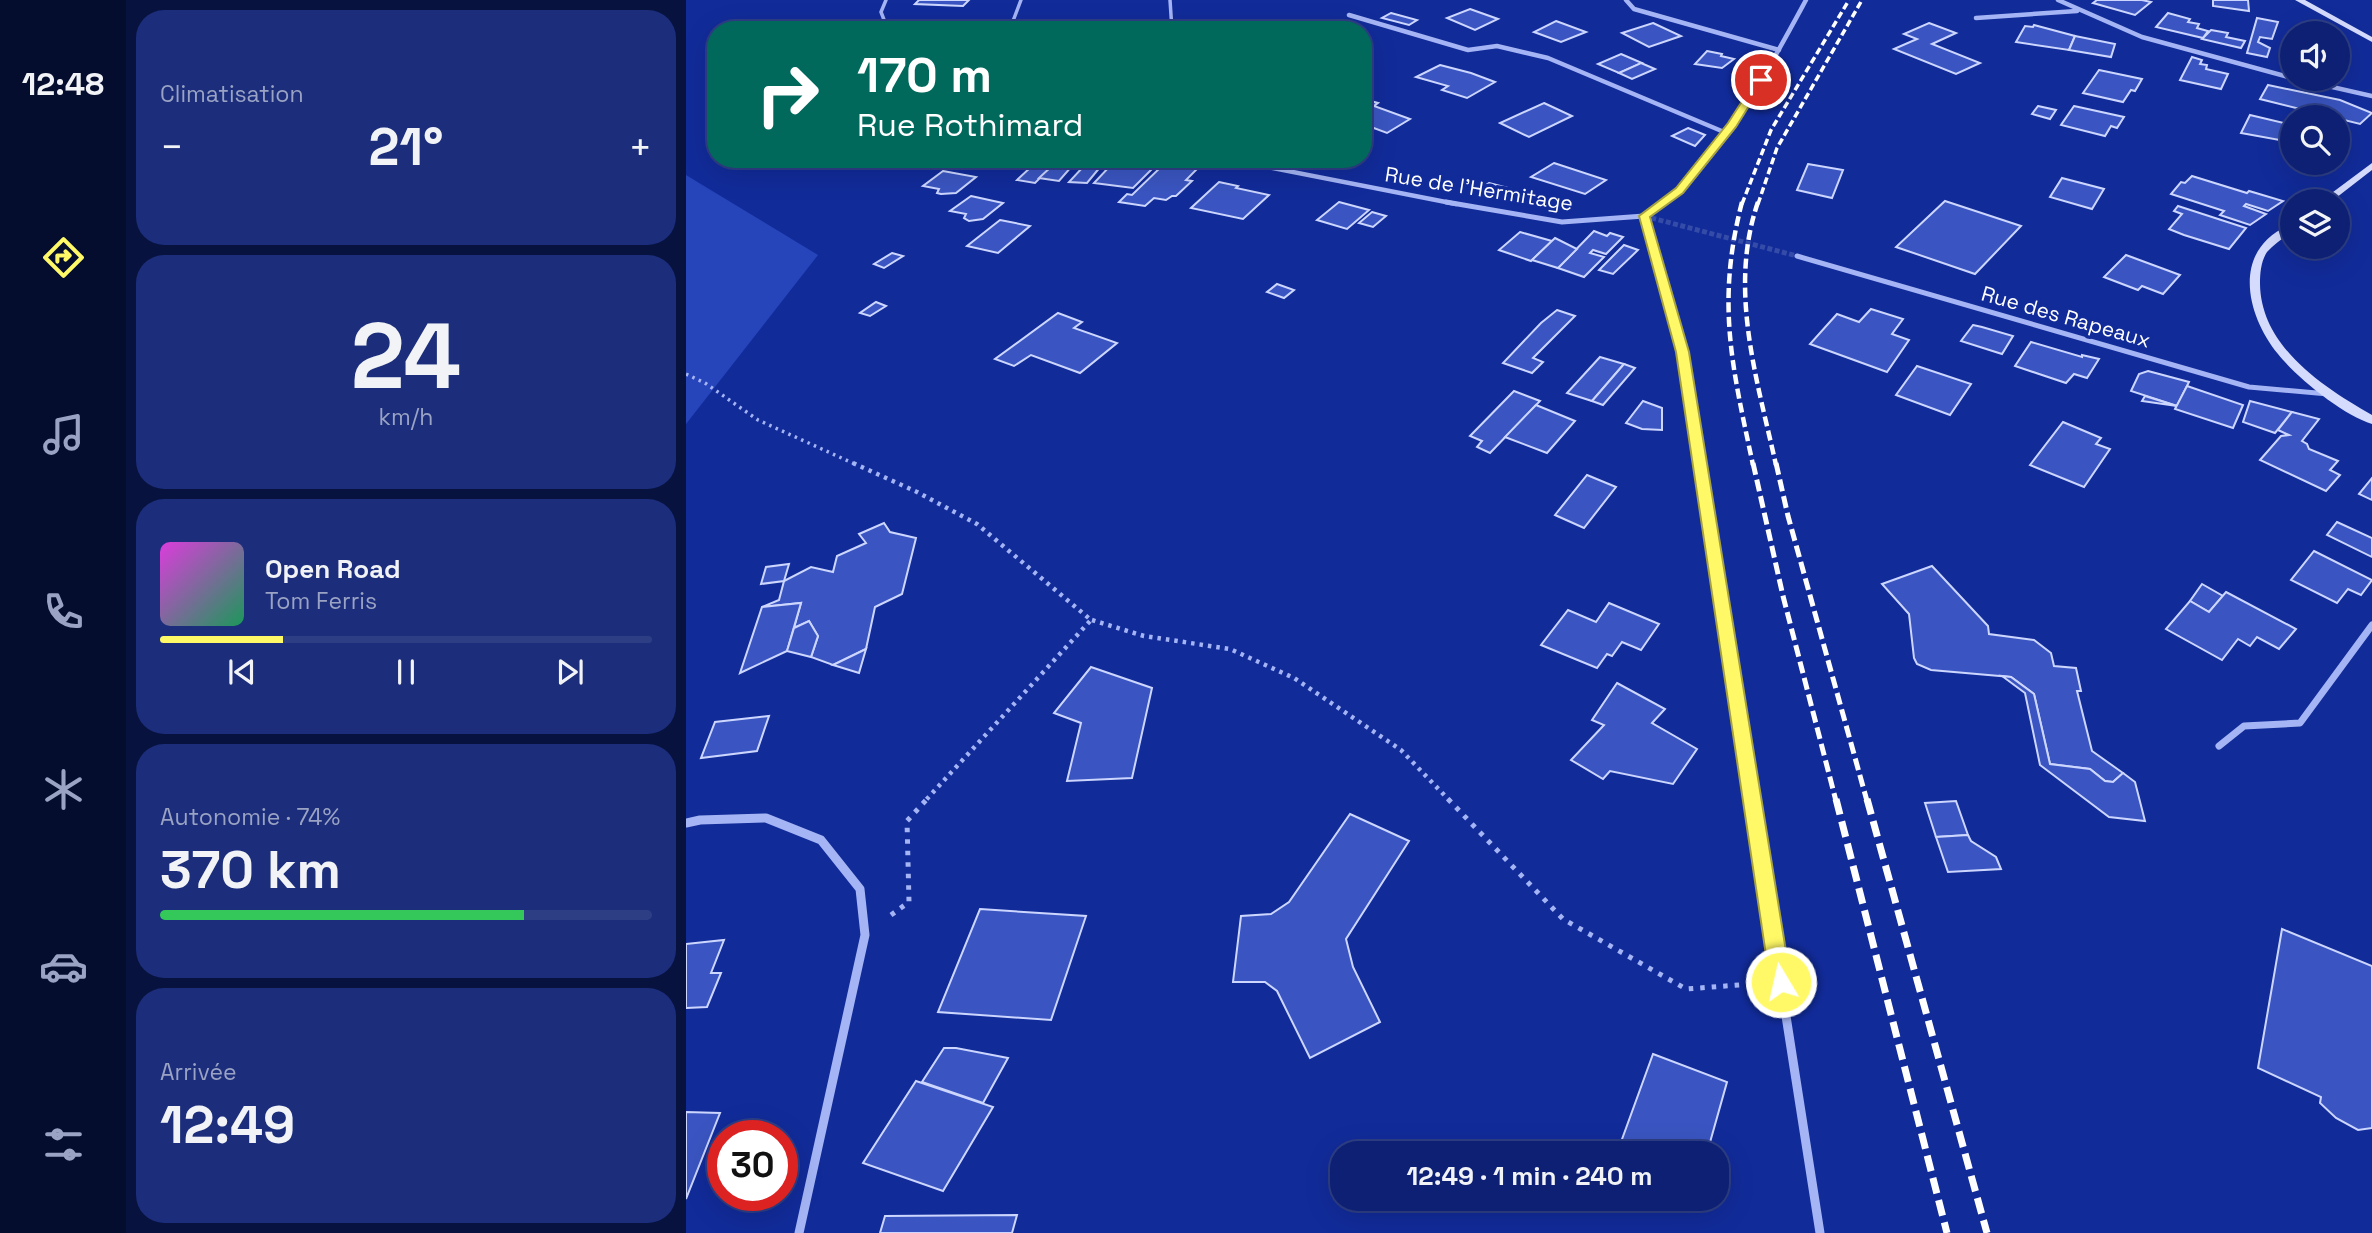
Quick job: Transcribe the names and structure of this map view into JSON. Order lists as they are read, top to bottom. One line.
{"streets":{"street":["Rue de l'Hermitage","Rue des Rapeaux"]},"page":{"tabs":"12:48","tile":["Climatisation",["24","km/h"],["Autonomie · 74%","370 km"],["Arrivée","12:49"]],"turn":["170 m","Rue Rothimard"],"heat":["−","21°","+"],"song":["Open Road","Tom Ferris"],"limit":"30","trip":"12:49 · 1 min · 240 m"}}
